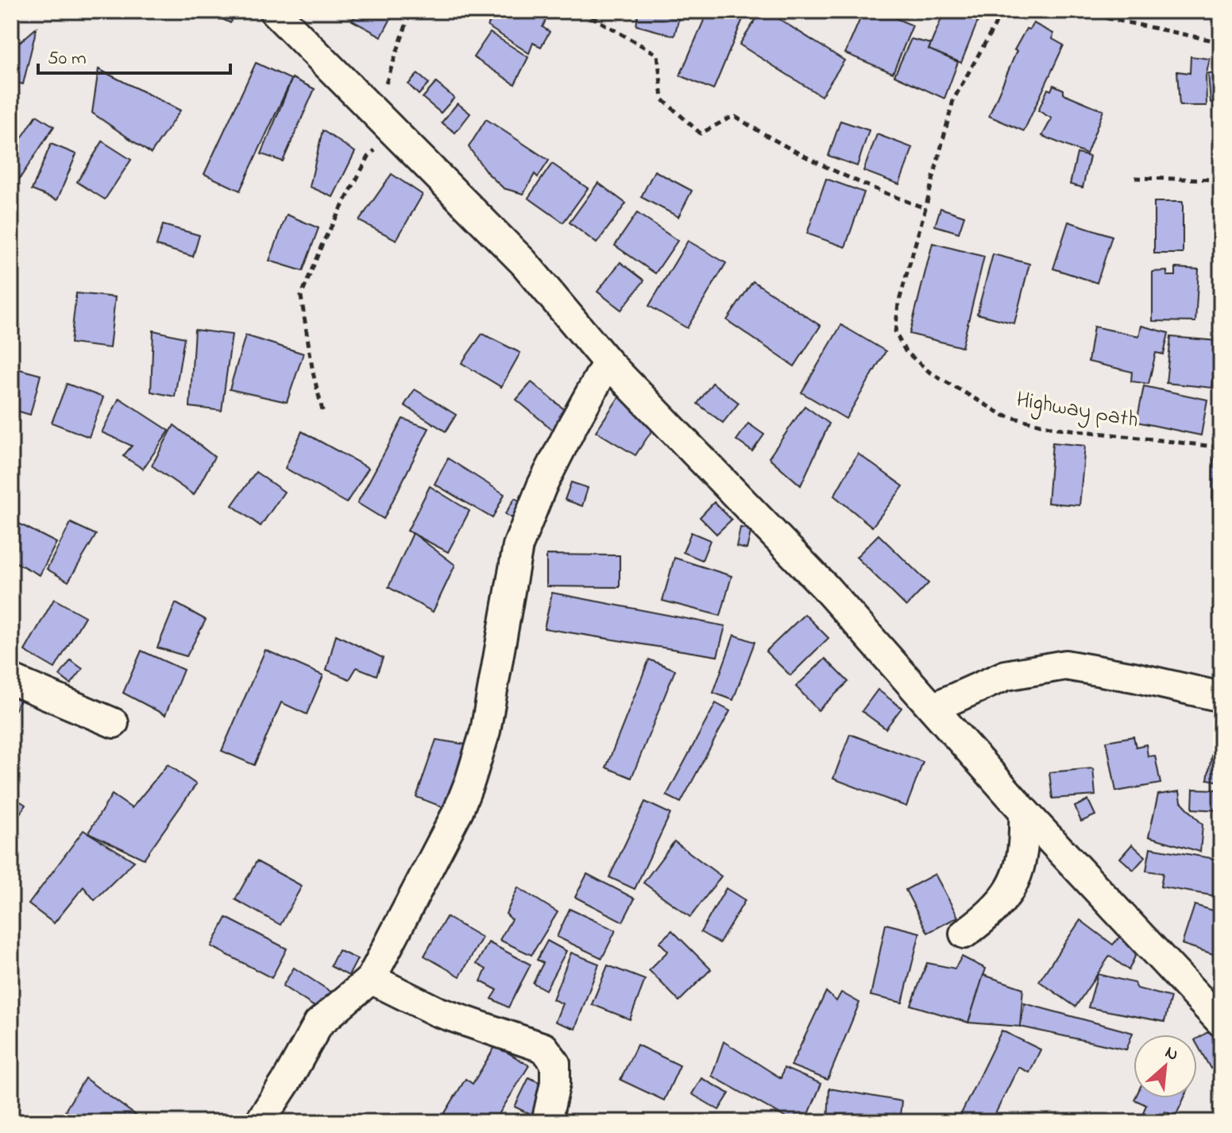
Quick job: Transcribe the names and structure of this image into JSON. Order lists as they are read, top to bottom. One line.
{"streets":{"path":["Highway path"]},"scale_bar":"50 m","north":"top right"}
